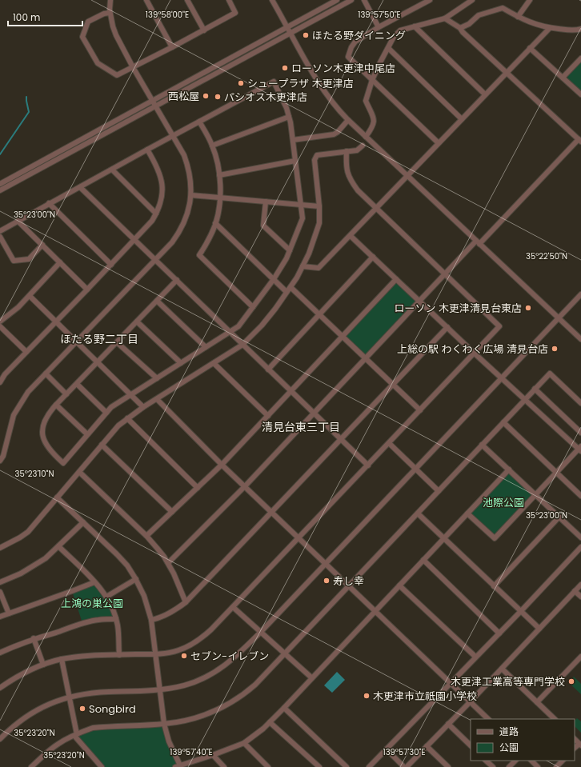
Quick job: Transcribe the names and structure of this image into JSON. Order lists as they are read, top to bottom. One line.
{"districts":["ほたる野二丁目","清見台東三丁目"],"parks":["池際公園","上鴻の巣公園"],"places":["ほたる野ダイニング","ローソン木更津中尾店","シュープラザ 木更津店","西松屋","パシオス木更津店","ローソン 木更津清見台東店","上総の駅 わくわく広場 清見台店","寿し幸","セブン-イレブン","木更津工業高等専門学校","木更津市立祇園小学校","Songbird"],"legend":["道路","公園"],"scale_bar":"100 m","coordinates":["139°58'00\"E","139°57'50\"E","35°23'00\"N","35°22'50\"N","35°23'10\"N","35°23'20\"N","139°57'40\"E","139°57'30\"E"]}
